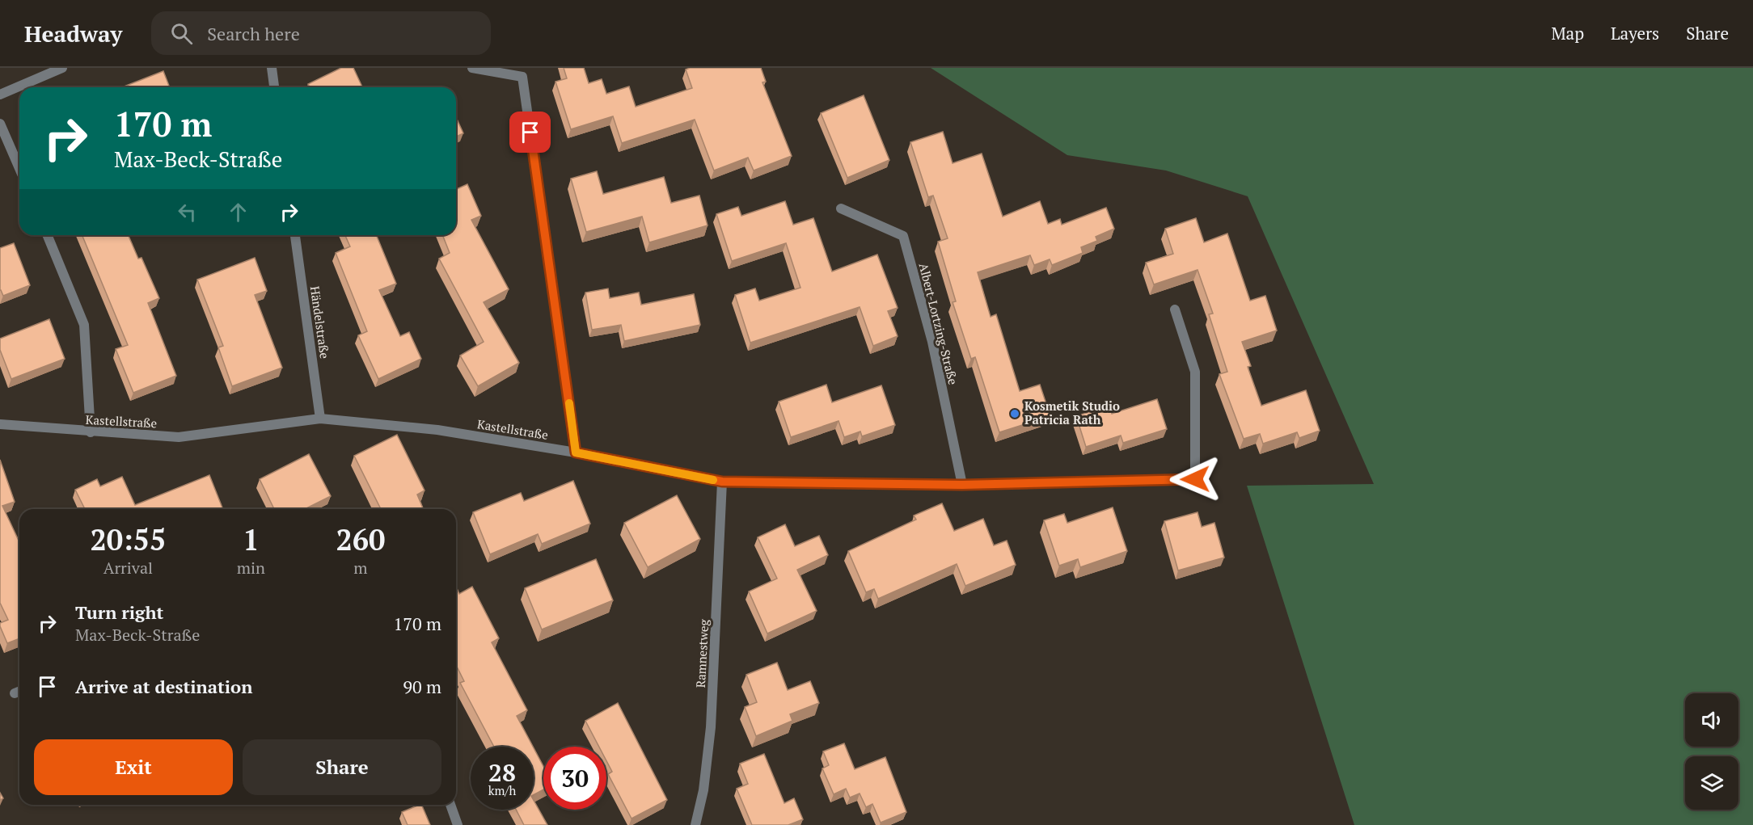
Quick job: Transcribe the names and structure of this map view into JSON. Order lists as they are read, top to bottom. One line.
{"streets":{"street":["Händelstraße","Albert-Lortzing-Straße","Kastellstraße","Ramnestweg"]},"crossings":[["Händelstraße","Kastellstraße"],["Albert-Lortzing-Straße","Kastellstraße"],["Kastellstraße","Ramnestweg"]],"places":["Kosmetik Studio Patricia Rath"],"page":{"header":"Headway","search":"Search here","nav":["Map","Layers","Share"],"turn":["170 m","Max-Beck-Straße"],"eta":["20:55","Arrival","1","min","260","m"],"list":[{"name":"Turn right","note":"Max-Beck-Straße","value":"170 m"},{"name":"Arrive at destination","value":"90 m"}],"buttons":["Exit","Share"],"speed":"28 km/h","limit":"30"}}
